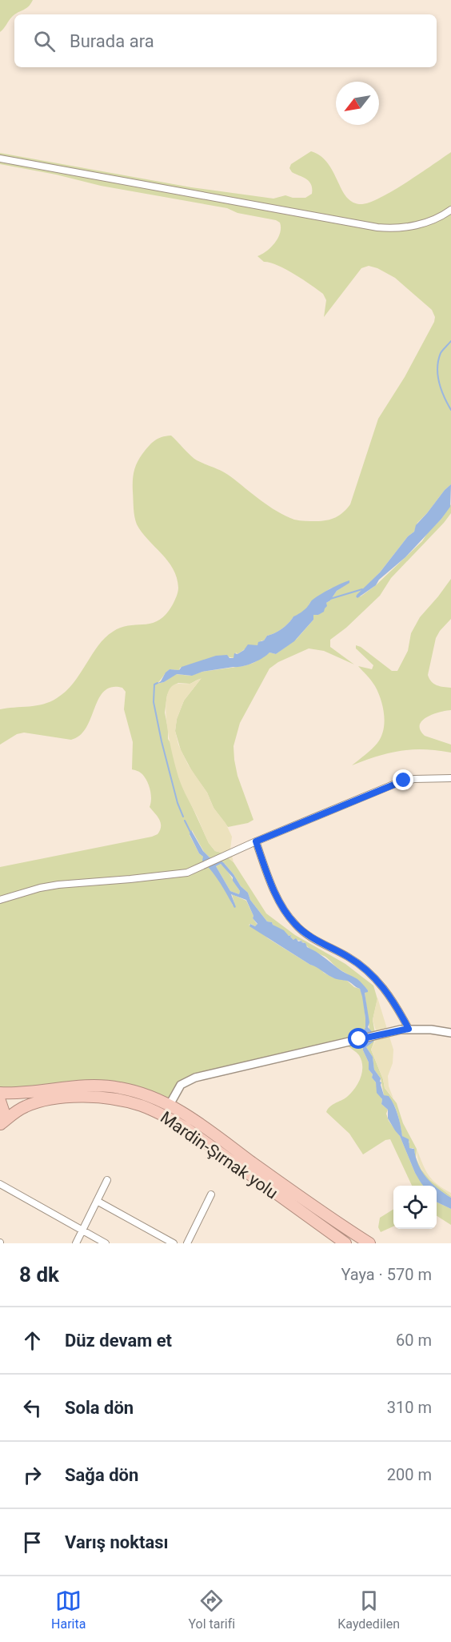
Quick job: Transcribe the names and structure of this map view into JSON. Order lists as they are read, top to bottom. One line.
{"streets":{"highway":["Mardin-Şırnak yolu"]},"north":"bottom left","page":{"search":"Burada ara","heading":["8 dk","Yaya · 570 m"],"list":[["Düz devam et","60 m"],["Sola dön","310 m"],["Sağa dön","200 m"],"Varış noktası"],"nav":["Harita","Yol tarifi","Kaydedilen"]}}
